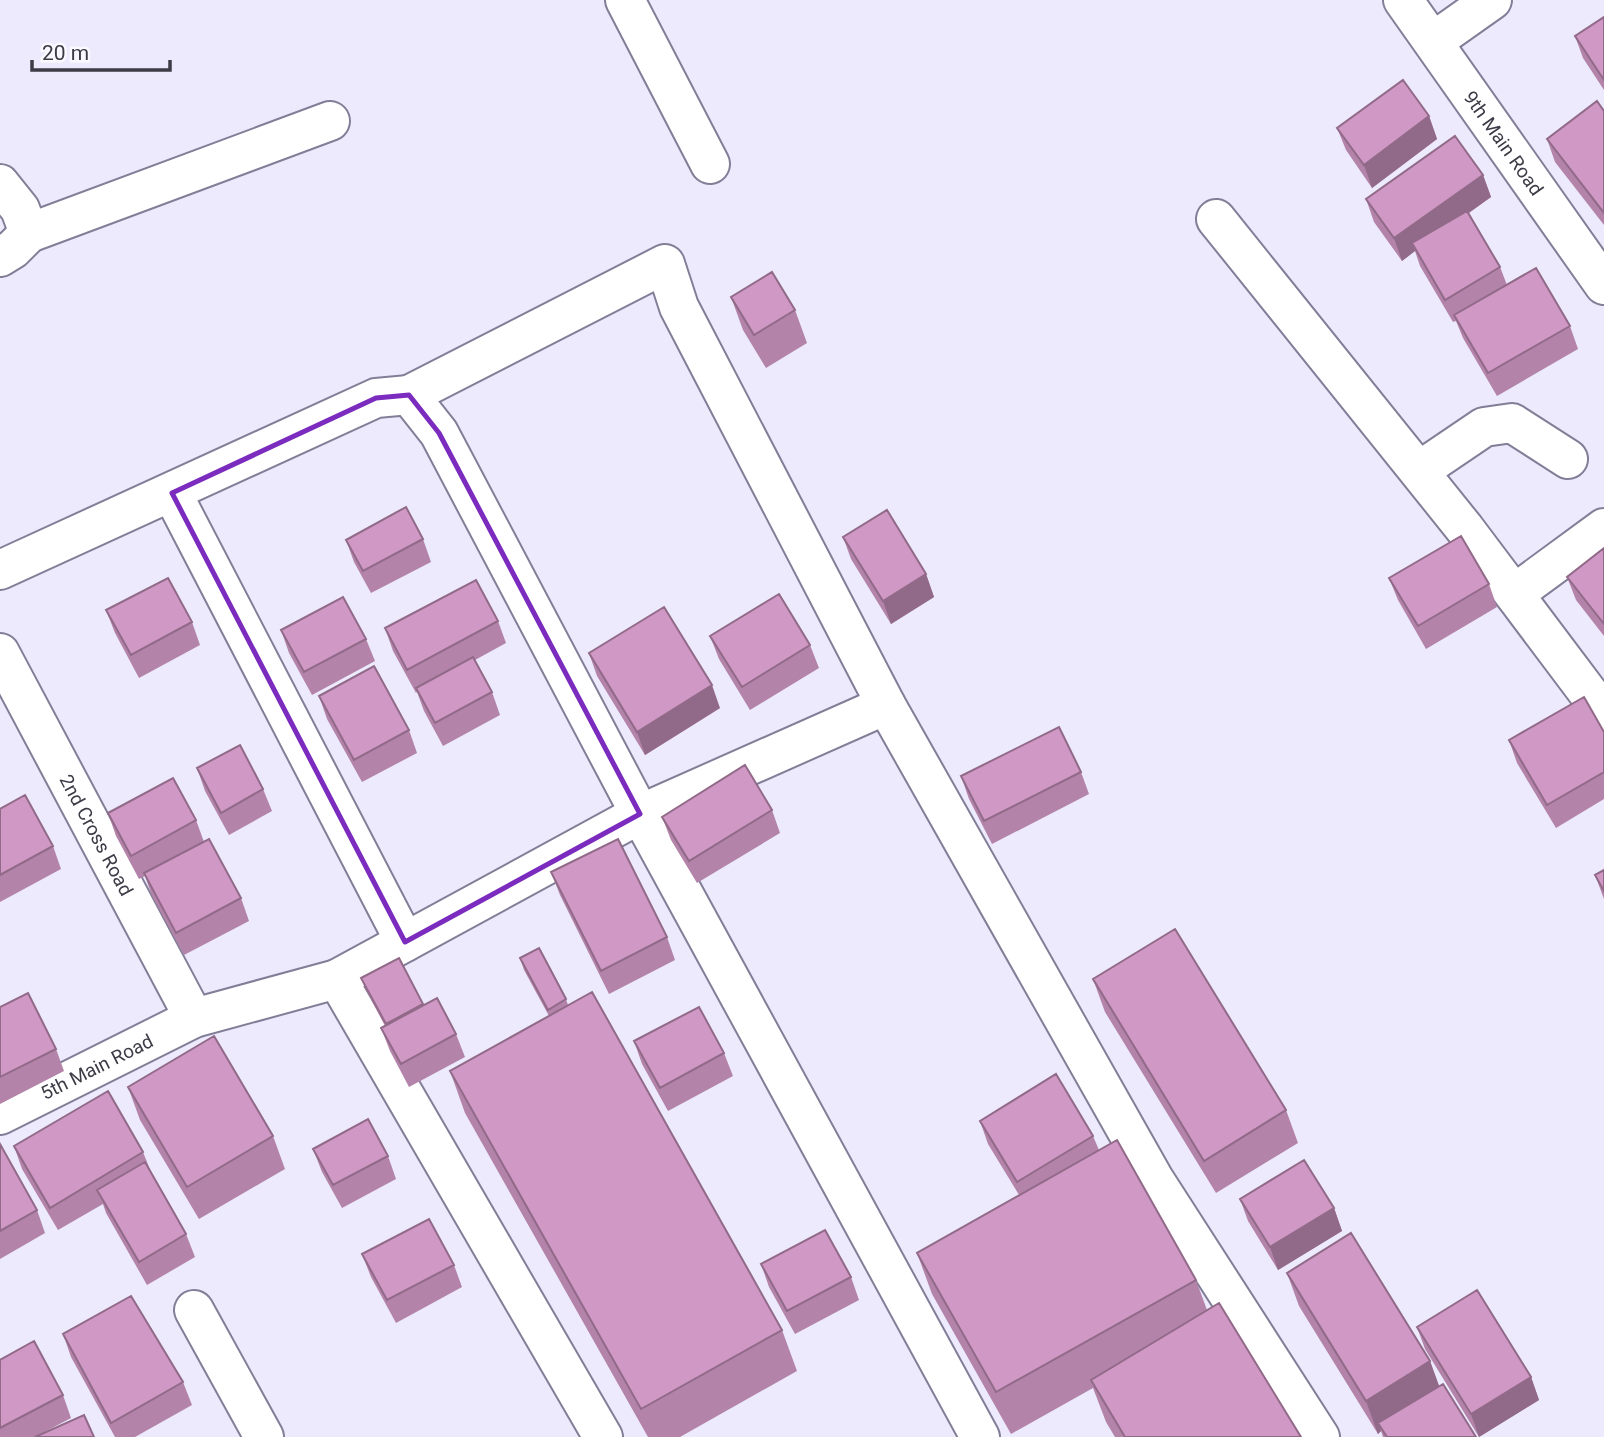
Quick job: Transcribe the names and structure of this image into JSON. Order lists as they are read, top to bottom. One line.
{"streets":{"street":["9th Main Road","2nd Cross Road","5th Main Road"]},"crossings":[["2nd Cross Road","5th Main Road"]],"scale_bar":"20 m"}
